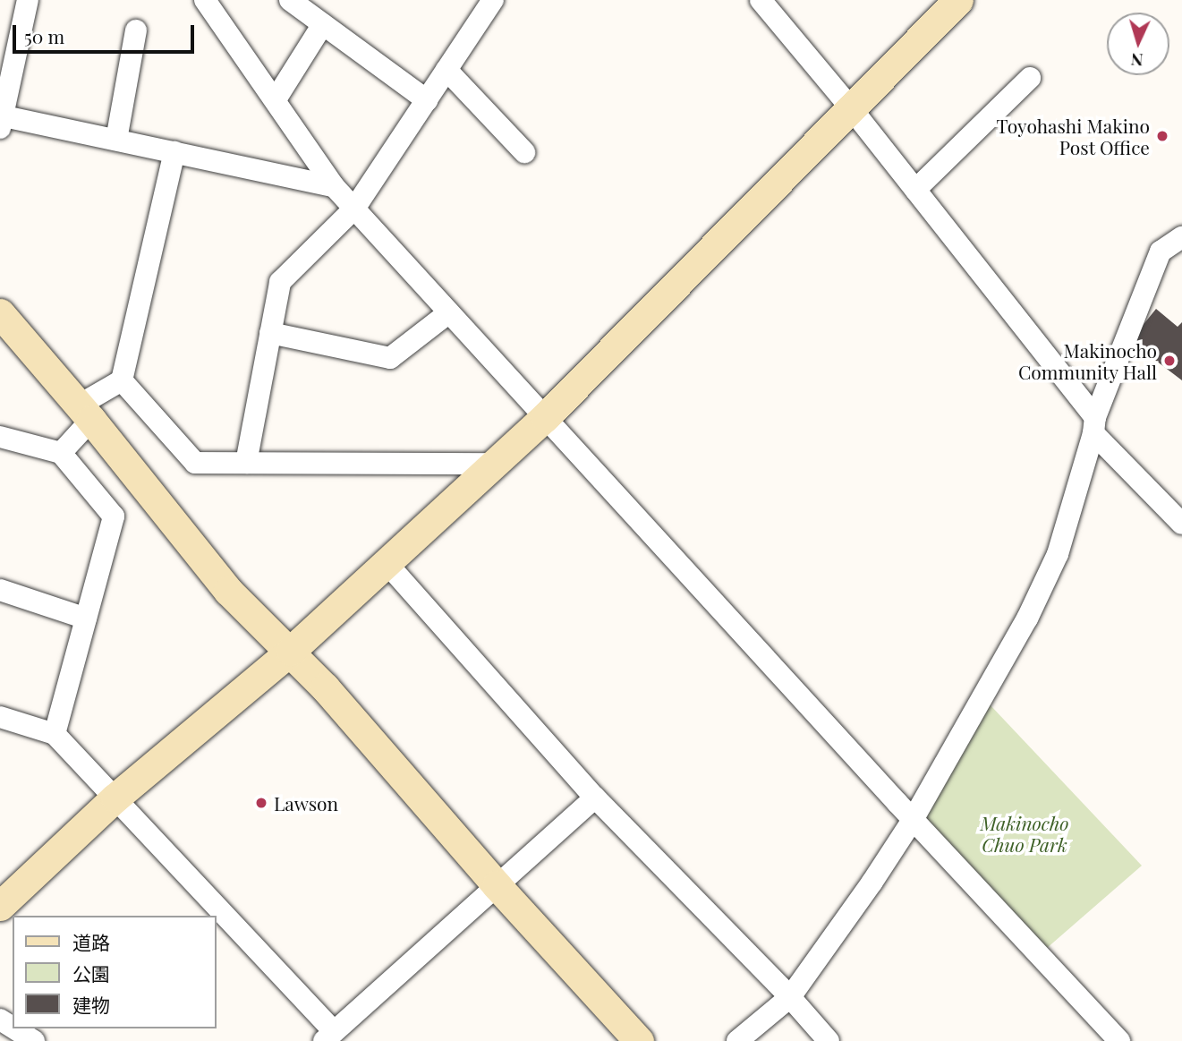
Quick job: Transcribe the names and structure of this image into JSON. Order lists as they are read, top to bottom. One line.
{"parks":["Makinocho Chuo Park"],"places":["Toyohashi Makino Post Office","Makinocho Community Hall","Lawson"],"legend":["道路","公園","建物"],"scale_bar":"50 m","north":"bottom"}
